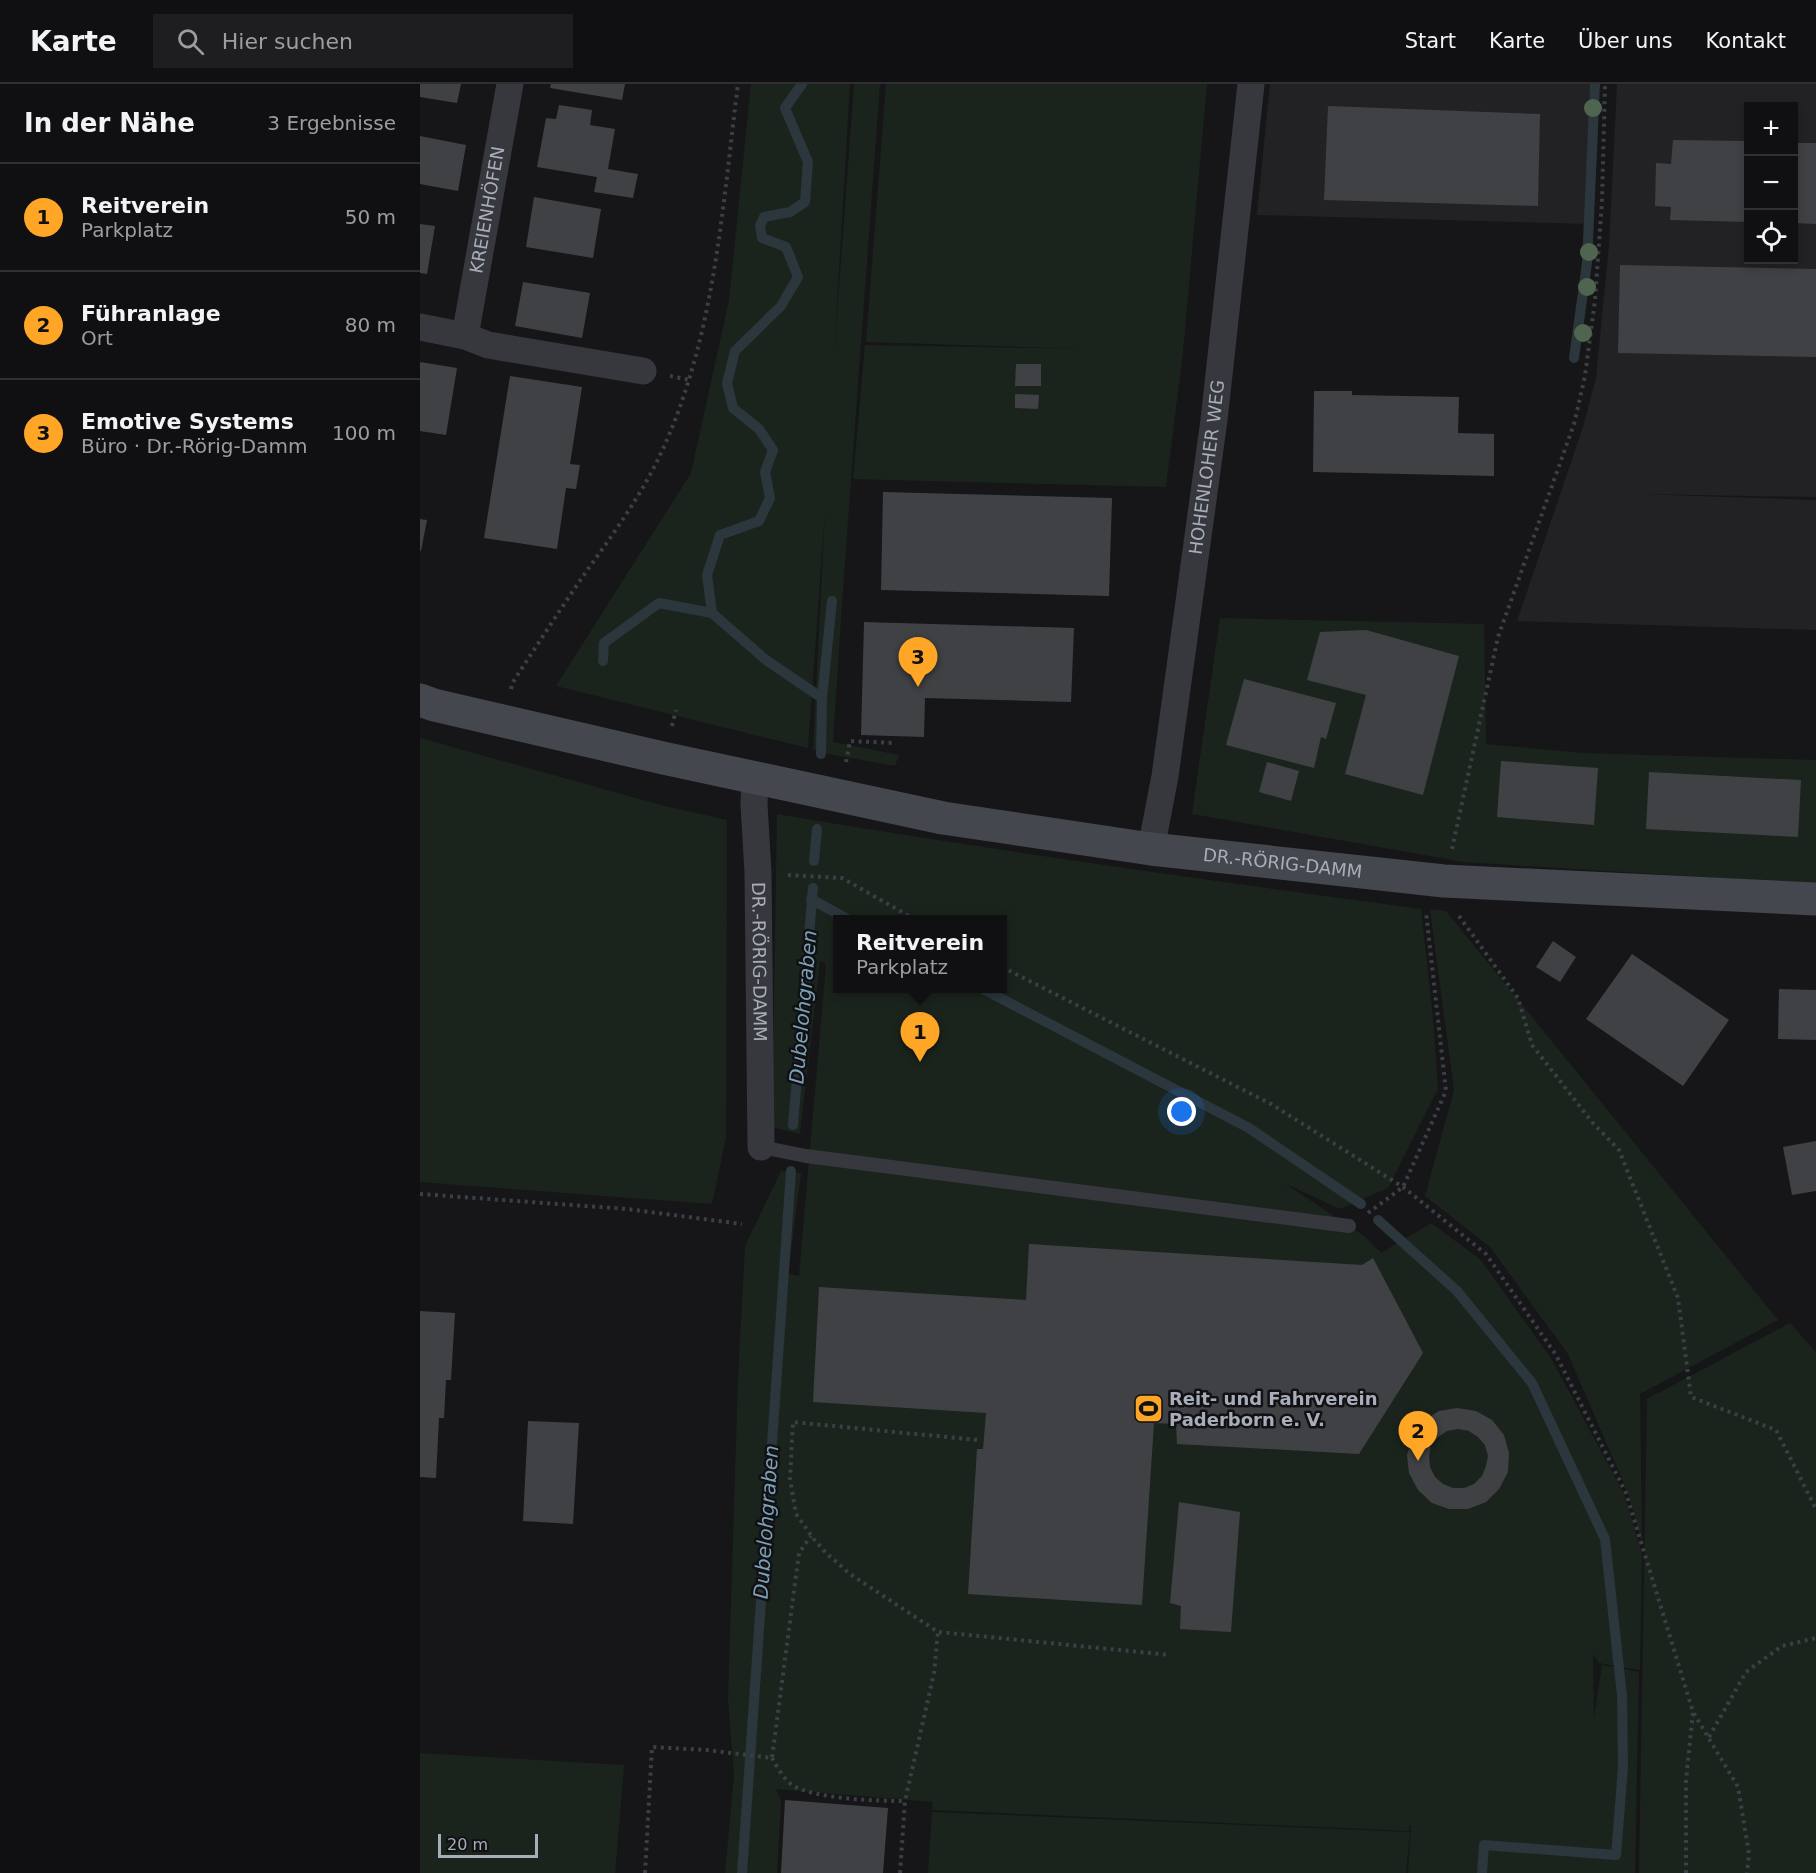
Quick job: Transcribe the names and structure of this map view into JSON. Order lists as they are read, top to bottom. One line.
{"streets":{"street":["KREIENHÖFEN","HOHENLOHER WEG","DR.-RÖRIG-DAMM"]},"crossings":[["HOHENLOHER WEG","DR.-RÖRIG-DAMM"]],"water":["Dubelohgraben"],"places":{"sports":["Reit- und Fahrverein Paderborn e. V."]},"scale_bar":"20 m","page":{"header":"Karte","search":"Hier suchen","nav":["Start","Karte","Über uns","Kontakt"],"heading":["In der Nähe","3 Ergebnisse"],"map_buttons":["+","−"],"list":[{"mark":"1","name":"Reitverein","note":"Parkplatz","value":"50 m"},{"mark":"2","name":"Führanlage","note":"Ort","value":"80 m"},{"mark":"3","name":"Emotive Systems","note":"Büro · Dr.-Rörig-Damm","value":"100 m"}],"pins":["3","1","2"],"popup":["Reitverein","Parkplatz"],"scale":"20 m"}}
